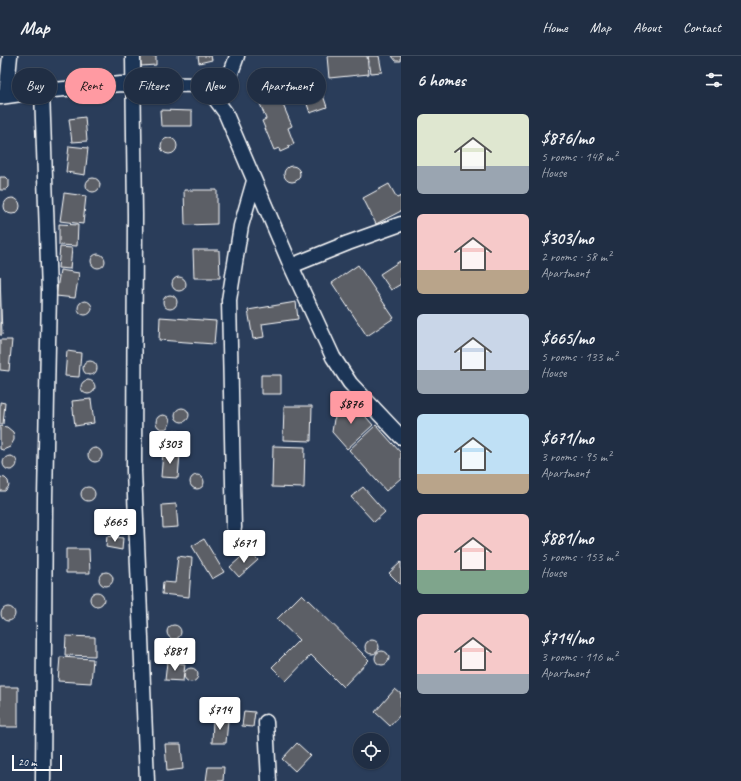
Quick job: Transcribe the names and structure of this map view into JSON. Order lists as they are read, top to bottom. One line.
{"scale_bar":"20 m","page":{"header":"Map","nav":["Home","Map","About","Contact"],"heading":"6 homes","chip":["Buy","Rent","Filters","New","Apartment"],"list":[{"name":"$876/mo","note":"5 rooms · 148 m² · House"},{"name":"$303/mo","note":"2 rooms · 58 m² · Apartment"},{"name":"$665/mo","note":"5 rooms · 133 m² · House"},{"name":"$671/mo","note":"3 rooms · 95 m² · Apartment"},{"name":"$881/mo","note":"5 rooms · 153 m² · House"},{"name":"$714/mo","note":"3 rooms · 116 m² · Apartment"}],"price":["$876","$303","$665","$671","$881","$714"],"scale":"20 m"}}
